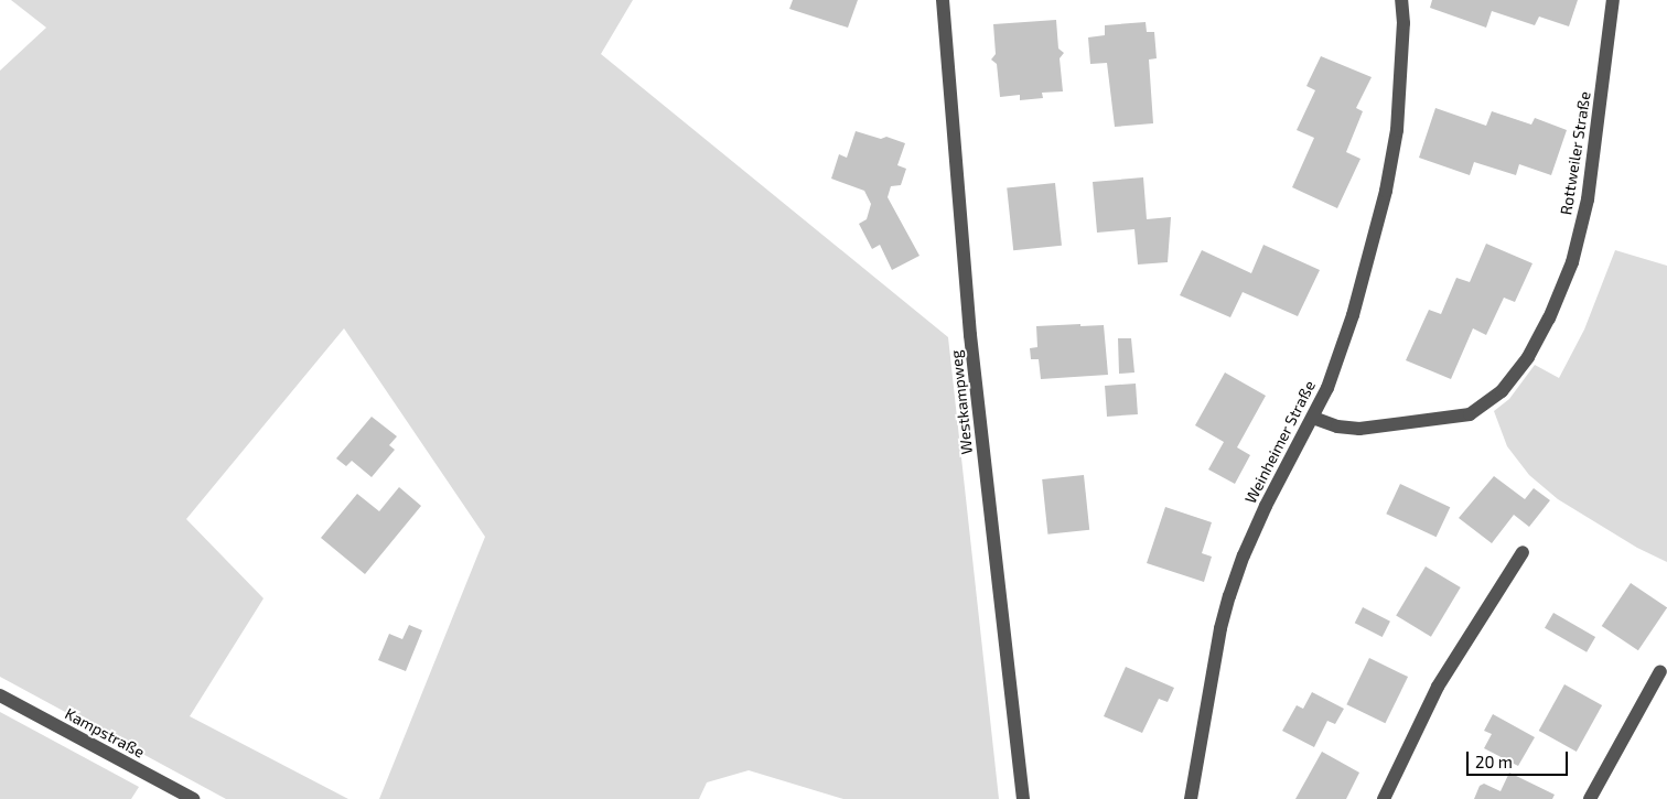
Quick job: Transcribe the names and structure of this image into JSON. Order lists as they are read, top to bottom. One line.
{"streets":{"street":["Rottweiler Straße","Westkampweg","Weinheimer Straße","Kampstraße"]},"crossings":[["Rottweiler Straße","Weinheimer Straße"]],"scale_bar":"20 m"}
